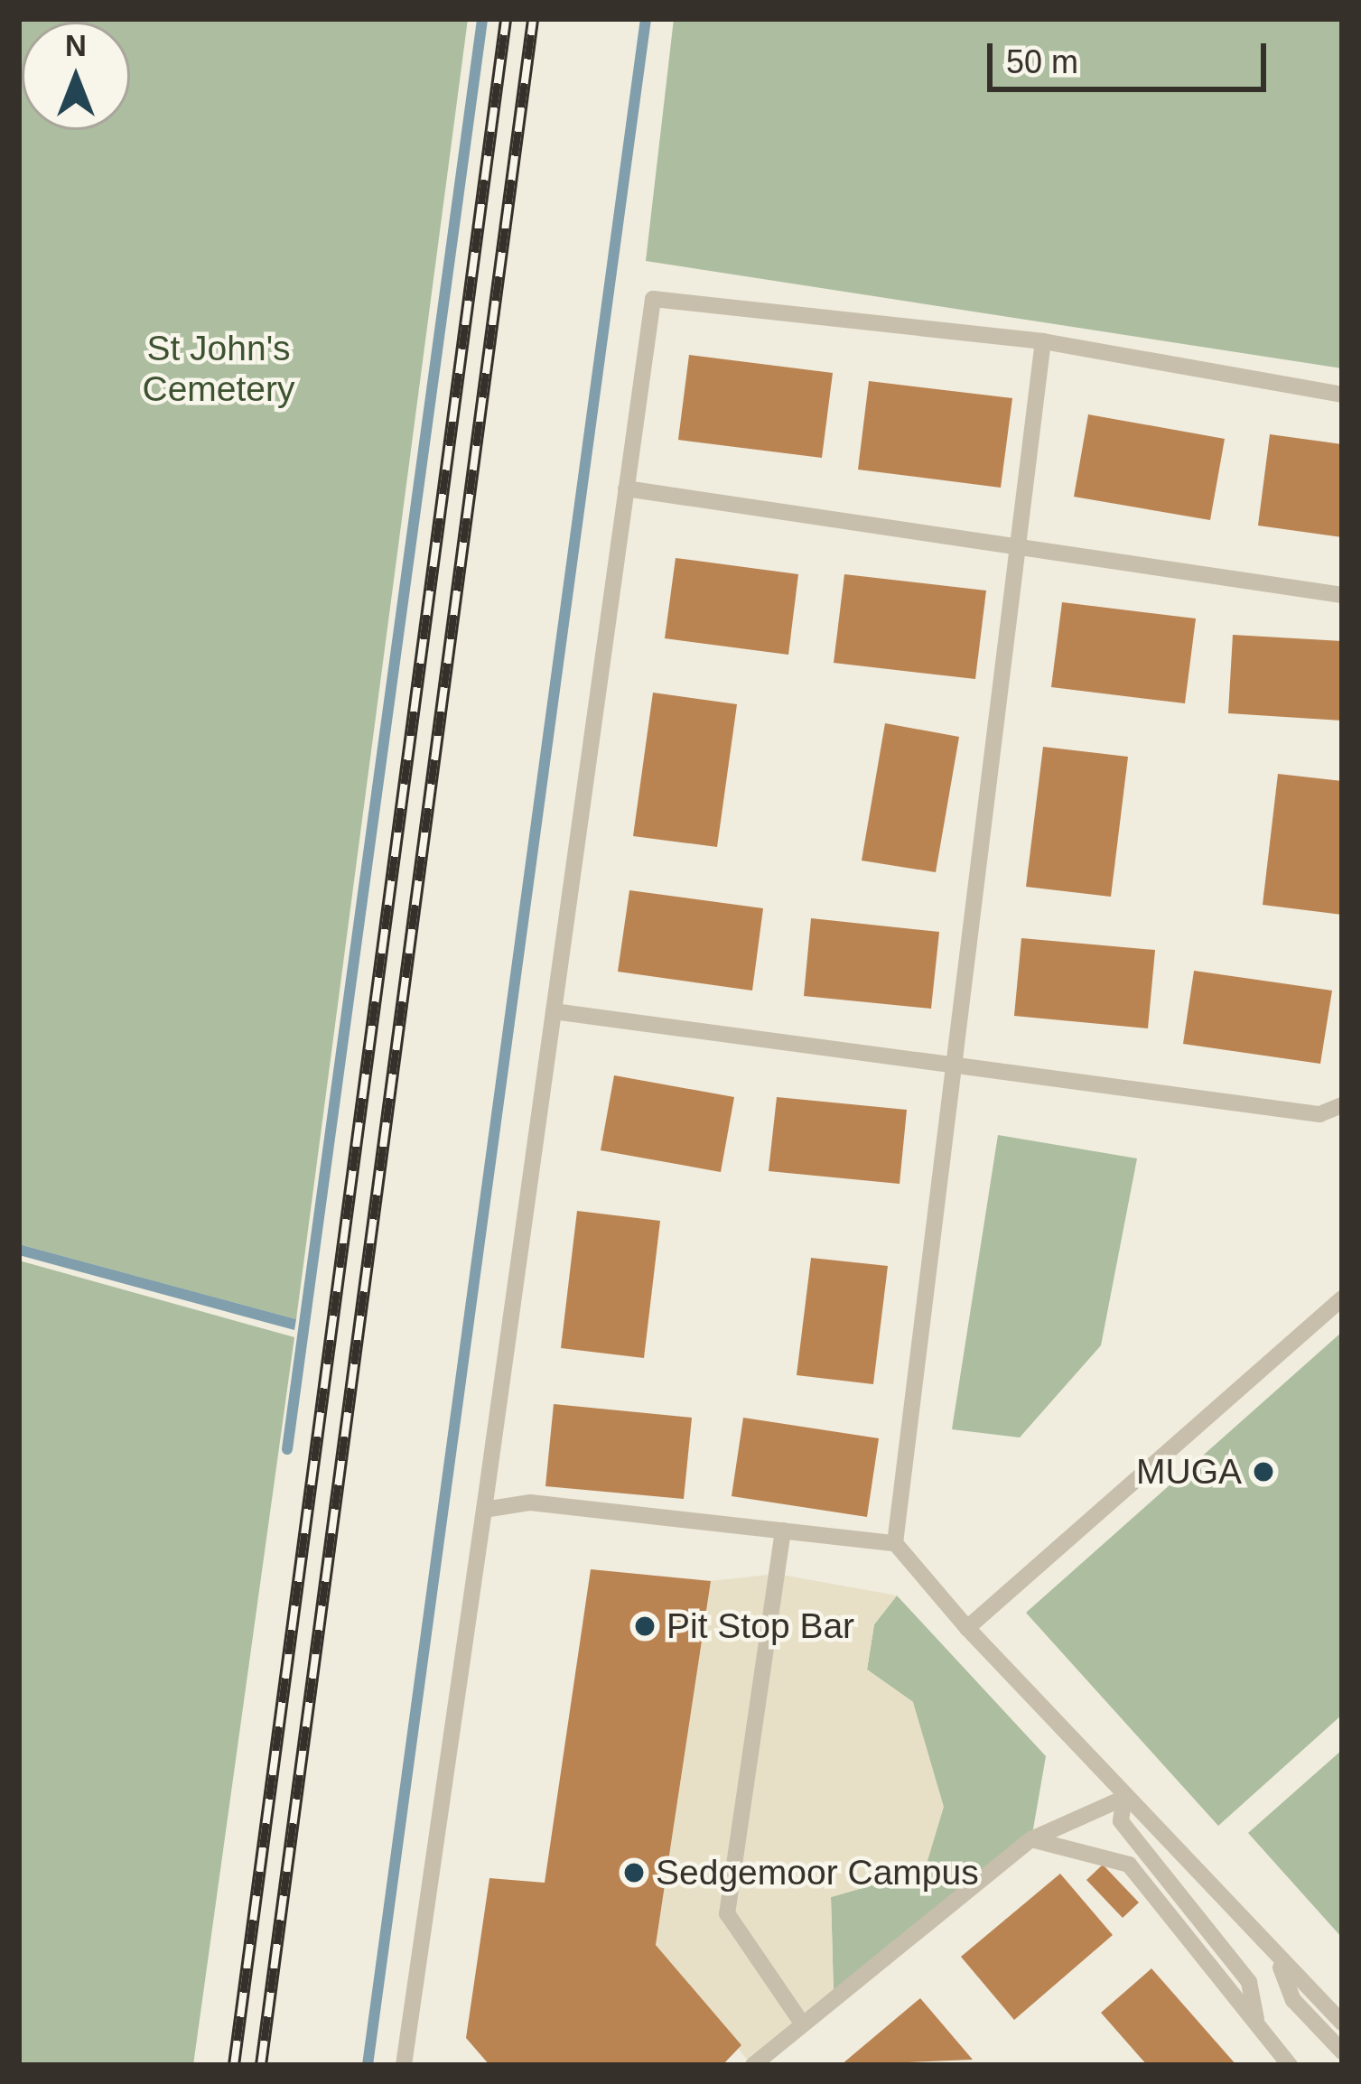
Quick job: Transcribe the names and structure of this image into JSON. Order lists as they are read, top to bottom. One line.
{"parks":["St John's Cemetery"],"places":["MUGA","Pit Stop Bar","Sedgemoor Campus"],"scale_bar":"50 m","north":"top"}
